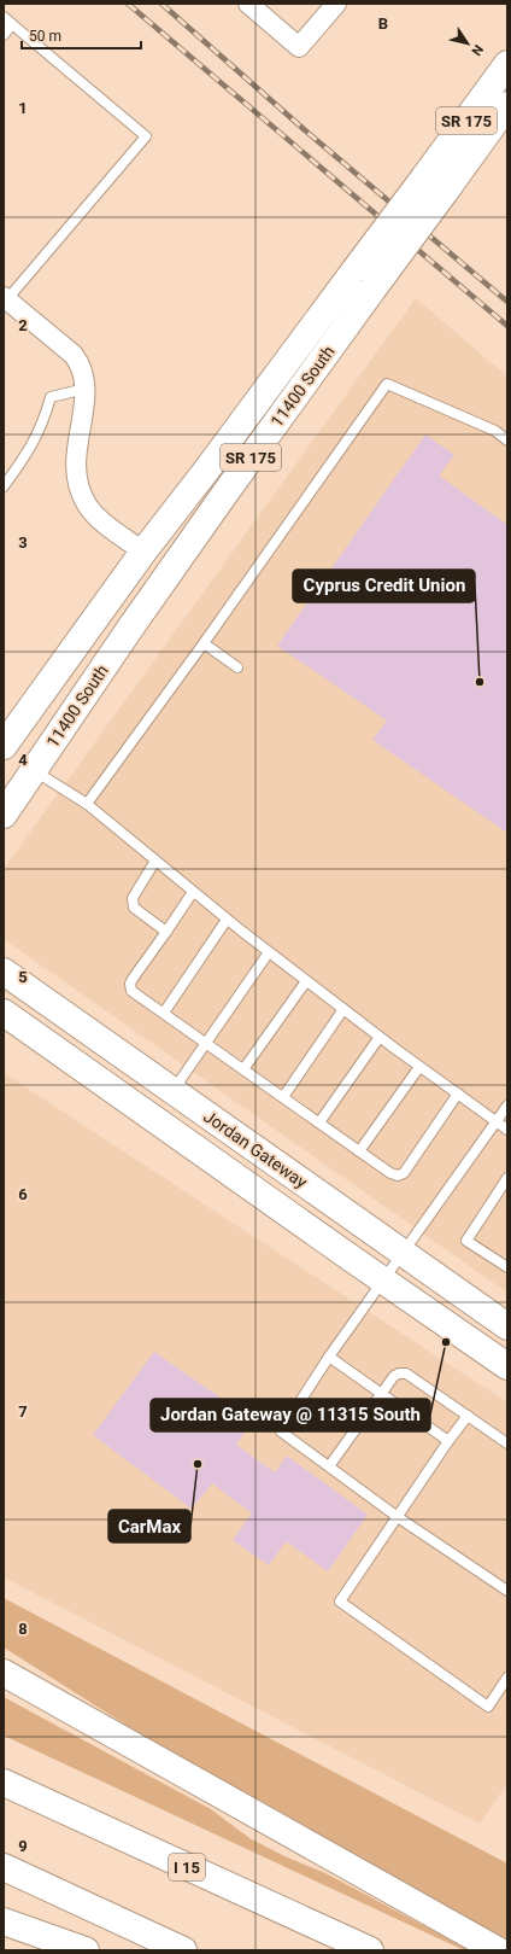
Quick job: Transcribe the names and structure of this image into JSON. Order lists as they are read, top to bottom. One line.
{"streets":{"main road":["SR 175","11400 South","Jordan Gateway","I 15"]},"places":["Cyprus Credit Union","Jordan Gateway @ 11315 South","CarMax"],"scale_bar":"50 m","north":"bottom right","grid":{"columns":["B"],"rows":["1","2","3","4","5","6","7","8","9"]}}
